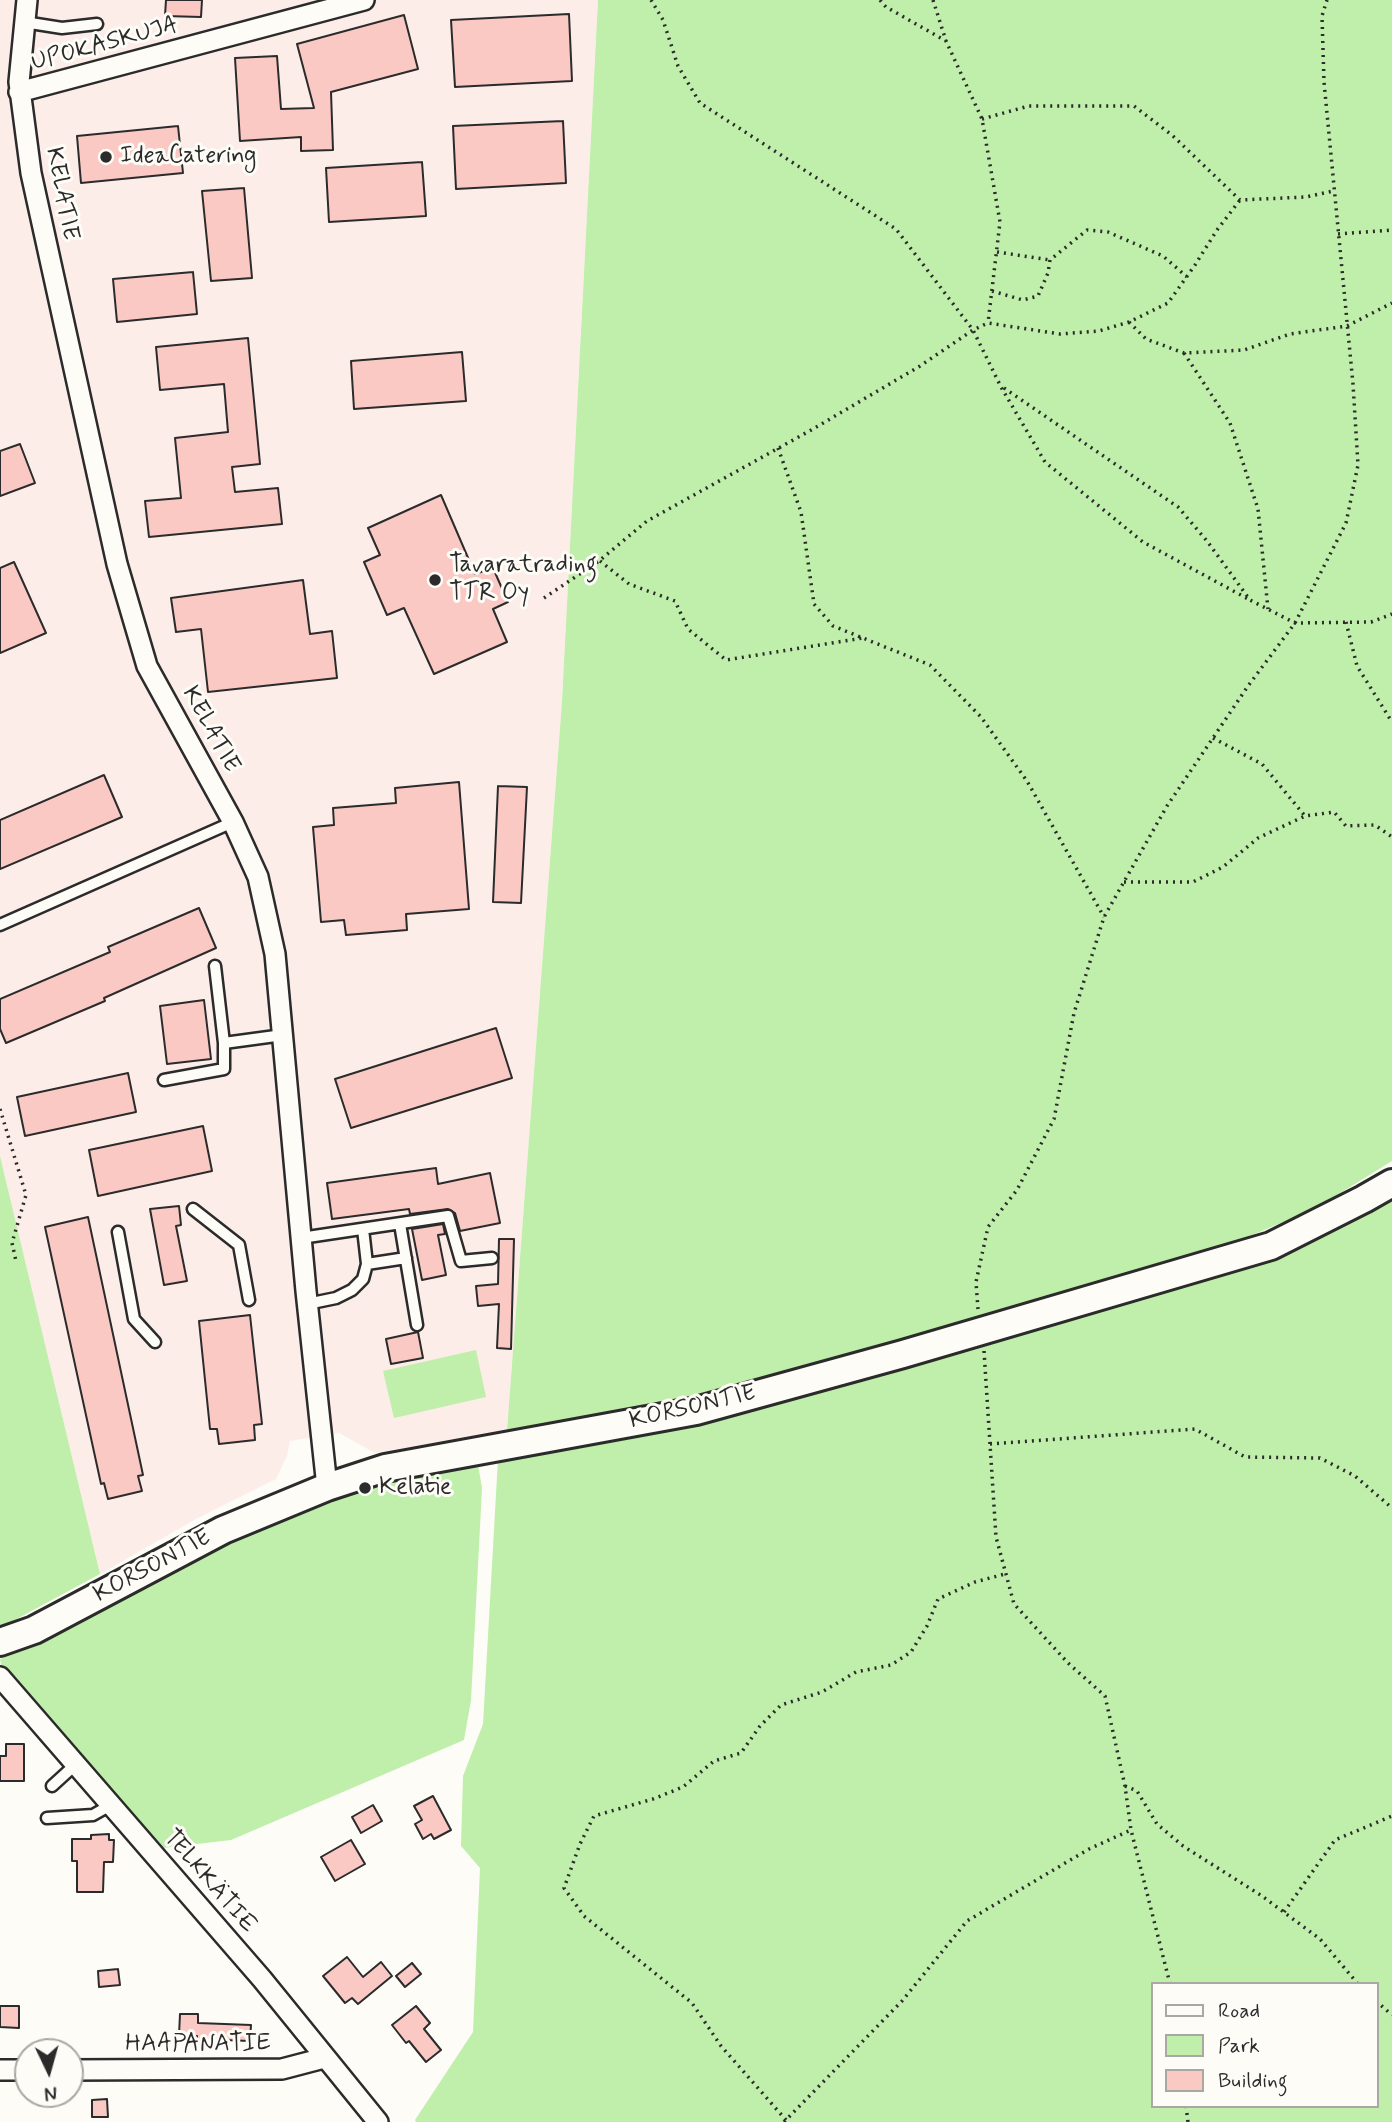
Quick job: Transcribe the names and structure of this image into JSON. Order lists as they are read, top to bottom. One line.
{"streets":{"main road":["KORSONTIE"],"street":["UPOKASKUJA","KELATIE","TELKKÄTIE","HAAPANATIE"]},"crossings":[["UPOKASKUJA","KELATIE"],["KELATIE","KORSONTIE"],["TELKKÄTIE","HAAPANATIE"]],"places":["IdeaCatering","Tavaratrading TTR Oy","Kelatie"],"legend":["Road","Park","Building"],"north":"bottom"}
